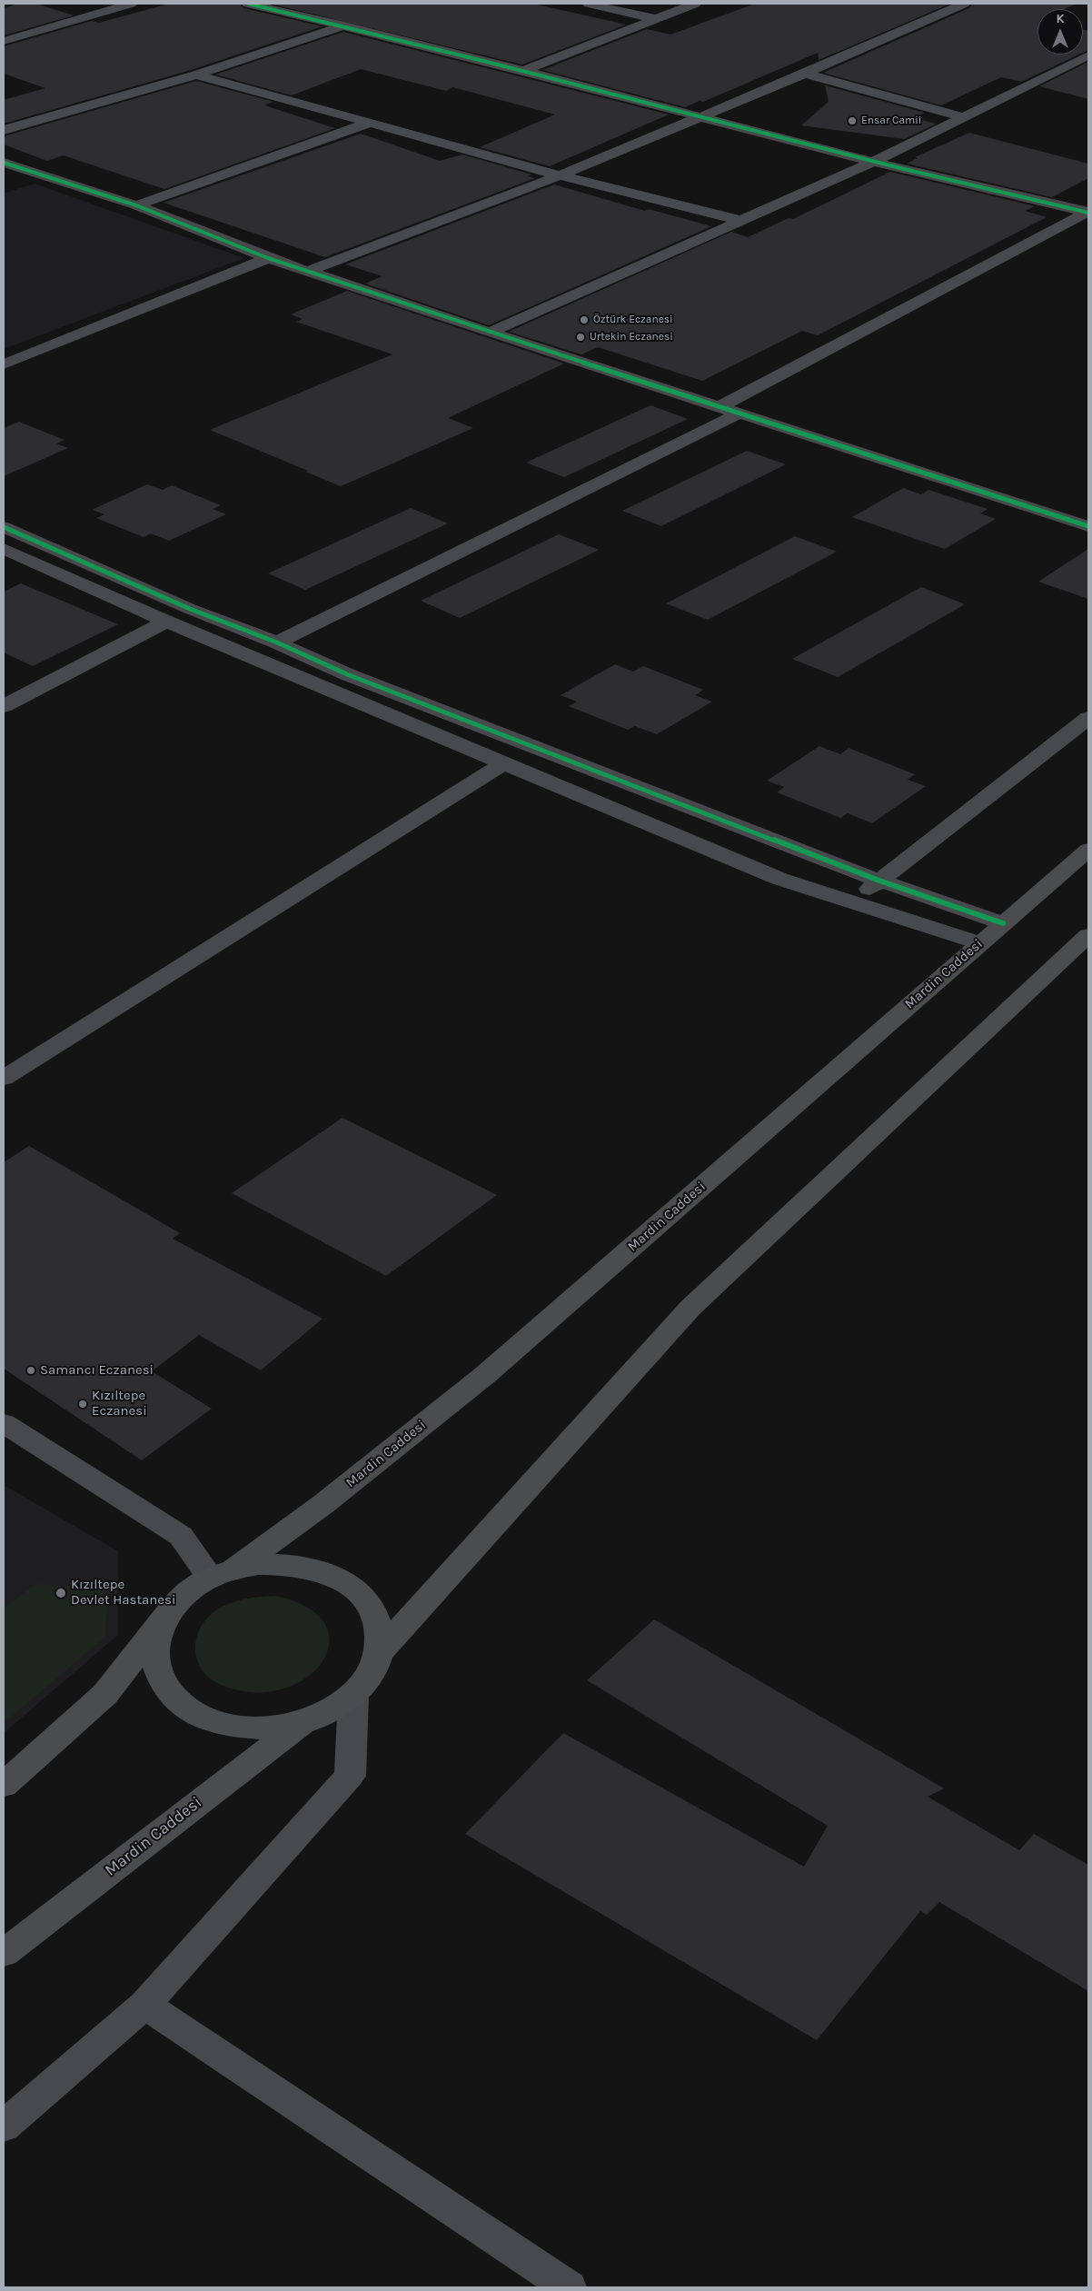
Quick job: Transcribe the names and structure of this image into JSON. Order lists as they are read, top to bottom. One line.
{"streets":{"highway":["Mardin Caddesi"]},"places":["Ensar Camii","Öztürk Eczanesi","Urtekin Eczanesi","Samancı Eczanesi","Kızıltepe Eczanesi","Kızıltepe Devlet Hastanesi"],"north":"top"}
